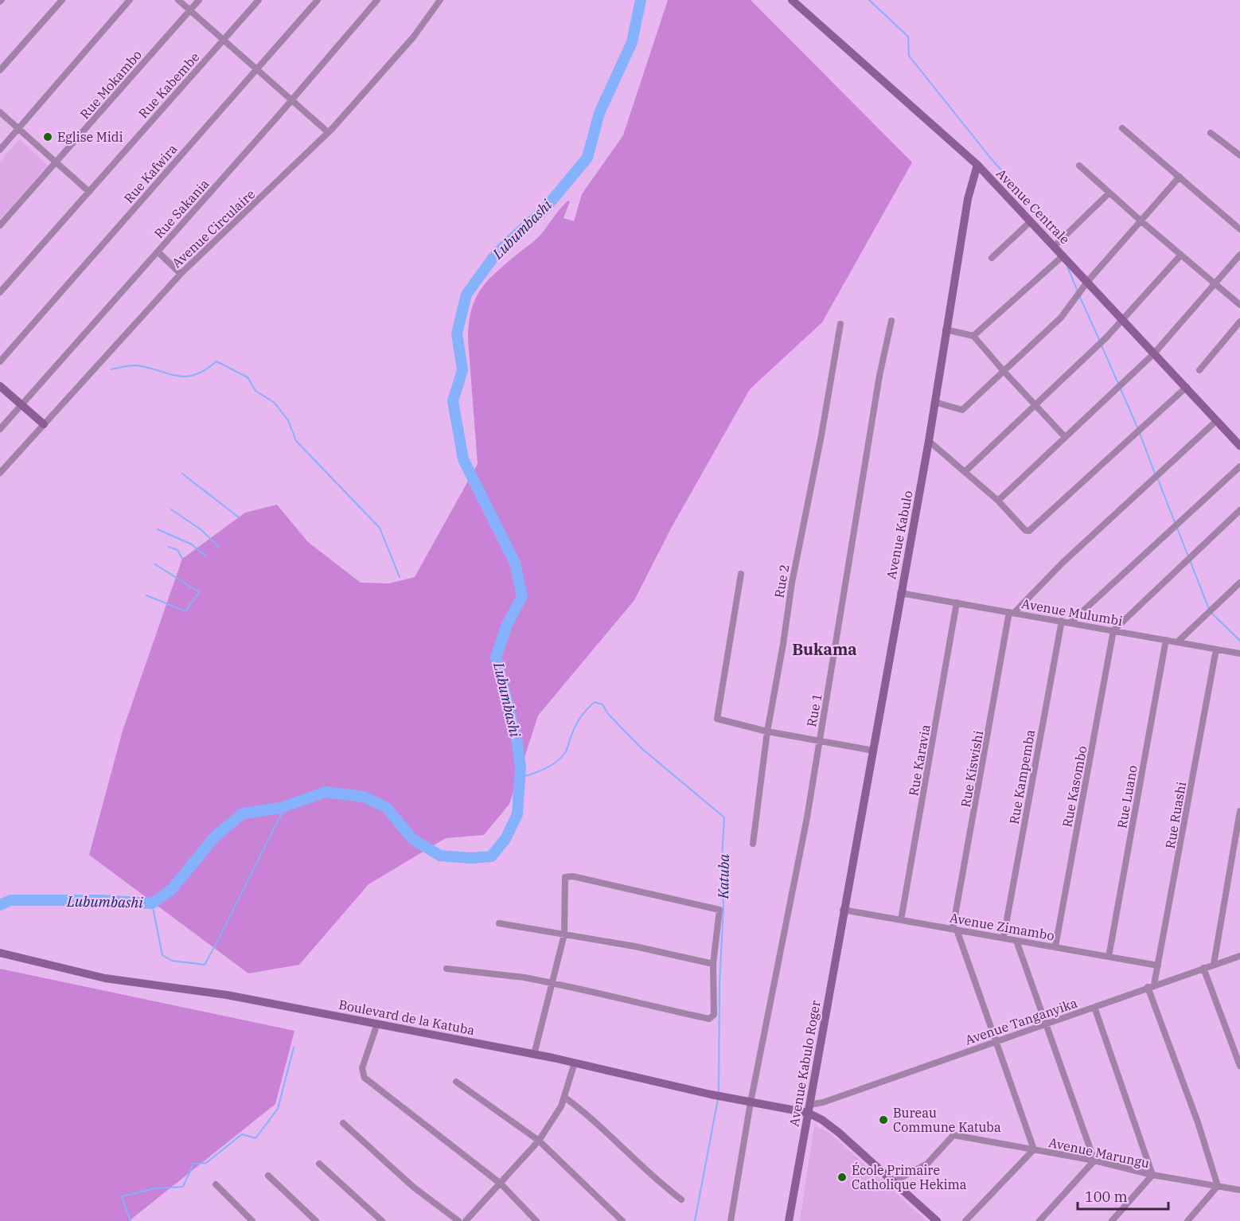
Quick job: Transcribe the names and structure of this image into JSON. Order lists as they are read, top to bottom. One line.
{"streets":{"street":["Rue Mokambo","Rue Kabembe","Rue Kafwira","Avenue Centrale","Rue Sakania","Avenue Circulaire","Avenue Kabulo","Rue 2","Avenue Mulumbi","Rue 1","Rue Karavia","Rue Kiswishi","Rue Kampemba","Rue Kasombo","Rue Luano","Rue Ruashi","Avenue Zimambo","Boulevard de la Katuba","Avenue Tanganyika","Avenue Kabulo Roger","Avenue Marungu"]},"crossings":[["Avenue Centrale","Avenue Kabulo"],["Avenue Kabulo","Avenue Mulumbi"],["Avenue Kabulo","Avenue Zimambo"],["Avenue Kabulo","Avenue Kabulo Roger"],["Avenue Mulumbi","Rue Karavia"],["Avenue Mulumbi","Rue Kiswishi"],["Avenue Mulumbi","Rue Kampemba"],["Avenue Mulumbi","Rue Kasombo"],["Avenue Mulumbi","Rue Luano"],["Avenue Mulumbi","Rue Ruashi"],["Rue 1","Boulevard de la Katuba"],["Rue Karavia","Avenue Zimambo"],["Rue Kiswishi","Avenue Zimambo"],["Rue Kampemba","Avenue Zimambo"],["Rue Kasombo","Avenue Zimambo"],["Rue Luano","Avenue Zimambo"],["Rue Ruashi","Avenue Zimambo"],["Rue Ruashi","Avenue Tanganyika"],["Avenue Zimambo","Avenue Kabulo Roger"],["Boulevard de la Katuba","Avenue Tanganyika"],["Boulevard de la Katuba","Avenue Kabulo Roger"],["Avenue Tanganyika","Avenue Kabulo Roger"]],"districts":["Bukama"],"water":["Lubumbashi","Katuba"],"places":["Eglise Midi","Bureau Commune Katuba","École Primaire Catholique Hekima"],"scale_bar":"100 m"}
